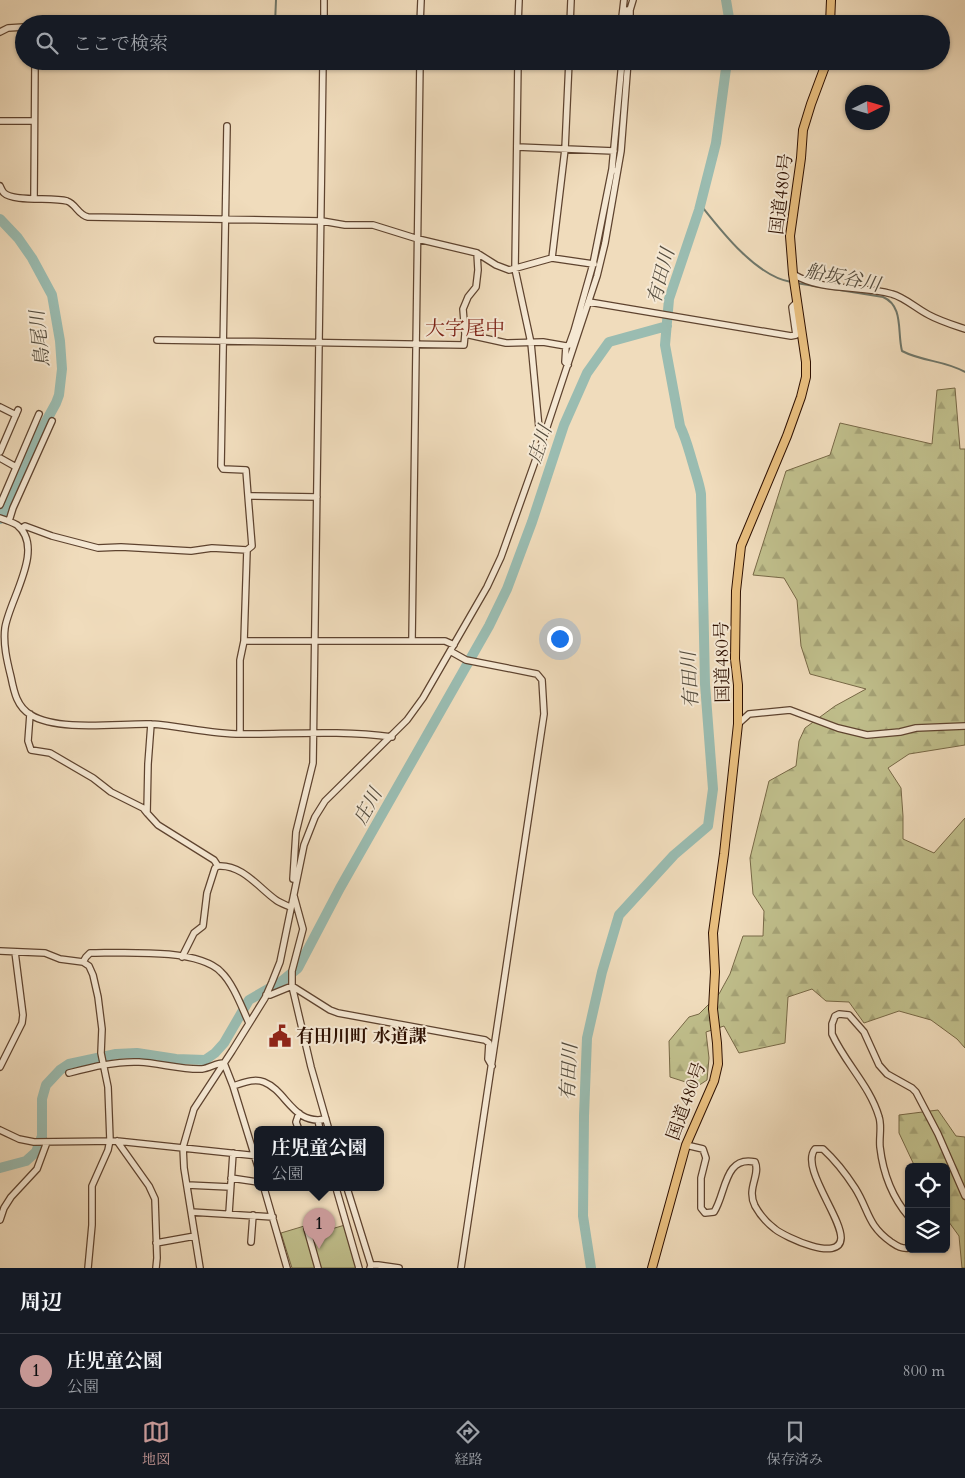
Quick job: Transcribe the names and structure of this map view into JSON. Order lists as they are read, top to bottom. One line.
{"streets":{"highway":["国道480号"]},"districts":["大字尾中"],"water":["有田川","船坂谷川","鳥尾川","庄川"],"places":{"public building":["有田川町 水道課"]},"north":"right","page":{"search":"ここで検索","popup":["庄児童公園","公園"],"pins":"1","heading":"周辺","list":[{"mark":"1","name":"庄児童公園","note":"公園","value":"800 m"}],"nav":["地図","経路","保存済み"]}}
